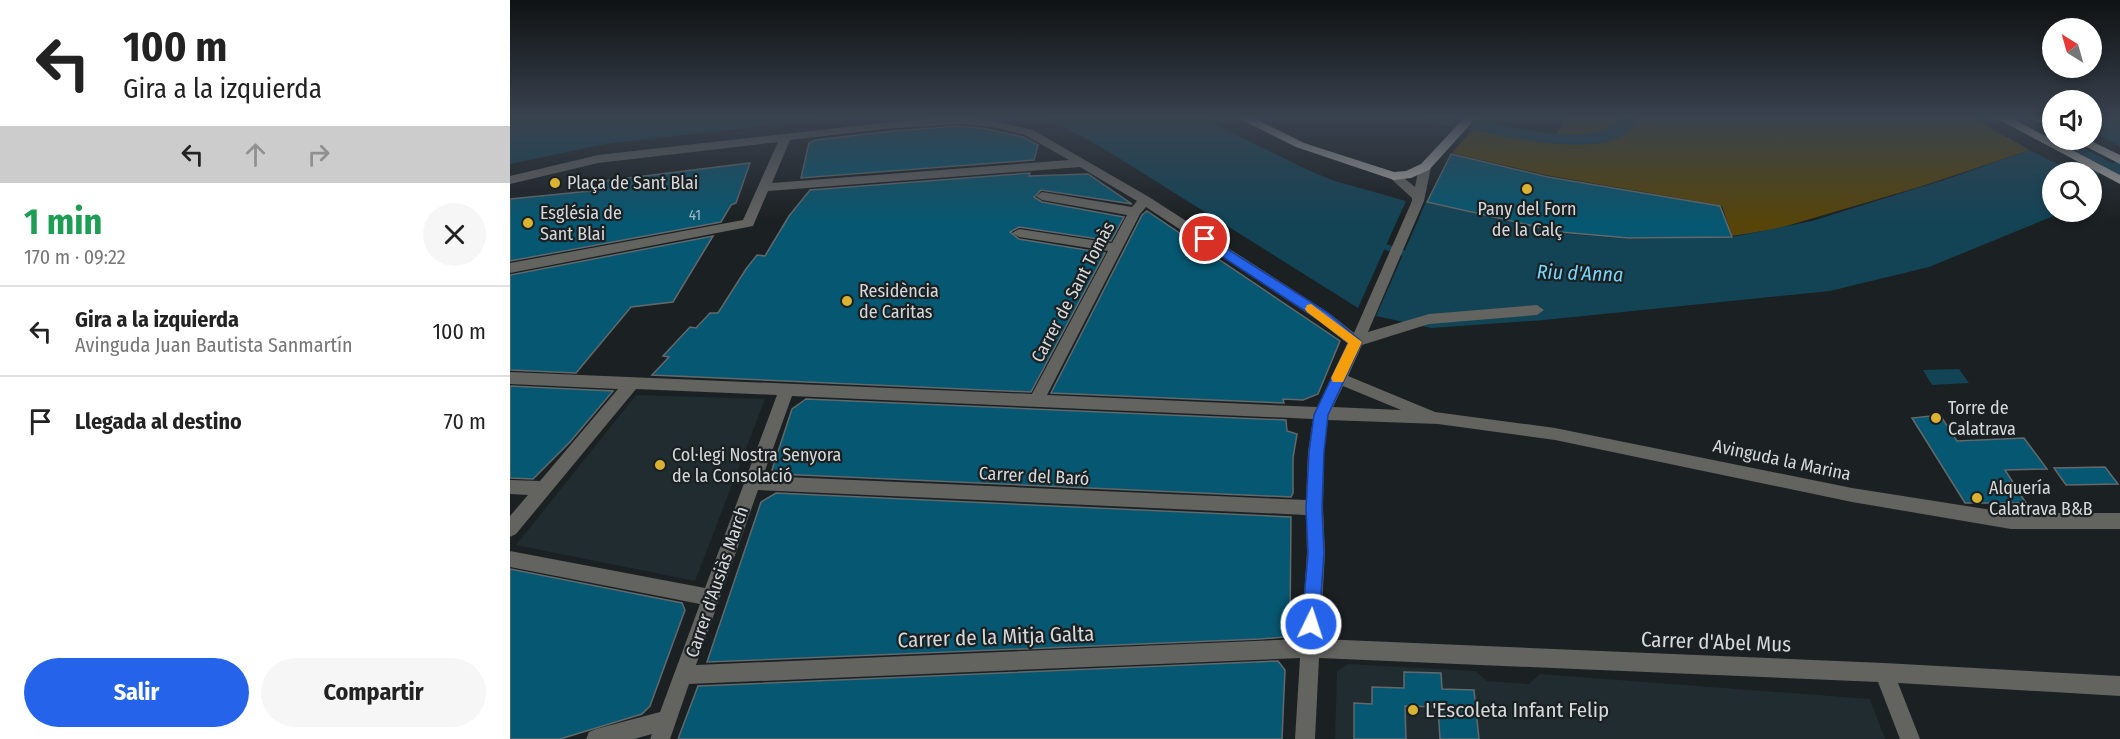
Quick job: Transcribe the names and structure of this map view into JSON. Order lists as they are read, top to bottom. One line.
{"streets":{"street":["Carrer de Sant Tomàs","Avinguda la Marina","Carrer del Baró","Carrer d'Ausiàs March","Carrer de la Mitja Galta","Carrer d'Abel Mus"]},"crossings":[["Carrer del Baró","Carrer d'Ausiàs March"],["Carrer d'Ausiàs March","Carrer de la Mitja Galta"],["Carrer de la Mitja Galta","Carrer d'Abel Mus"]],"water":["Riu d'Anna"],"places":["Plaça de Sant Blai","Pany del Forn de la Calç","Església de Sant Blai","Residència de Caritas","Torre de Calatrava","Col·legi Nostra Senyora de la Consolació","Alquería Calatrava B&B","L'Escoleta Infant Felip"],"house_numbers":["41"],"north":"top left","page":{"turn":["100 m","Gira a la izquierda"],"heading":["1 min","170 m · 09:22"],"list":[{"name":"Gira a la izquierda","note":"Avinguda Juan Bautista Sanmartín","value":"100 m"},{"name":"Llegada al destino","value":"70 m"}],"buttons":["Salir","Compartir"]}}
